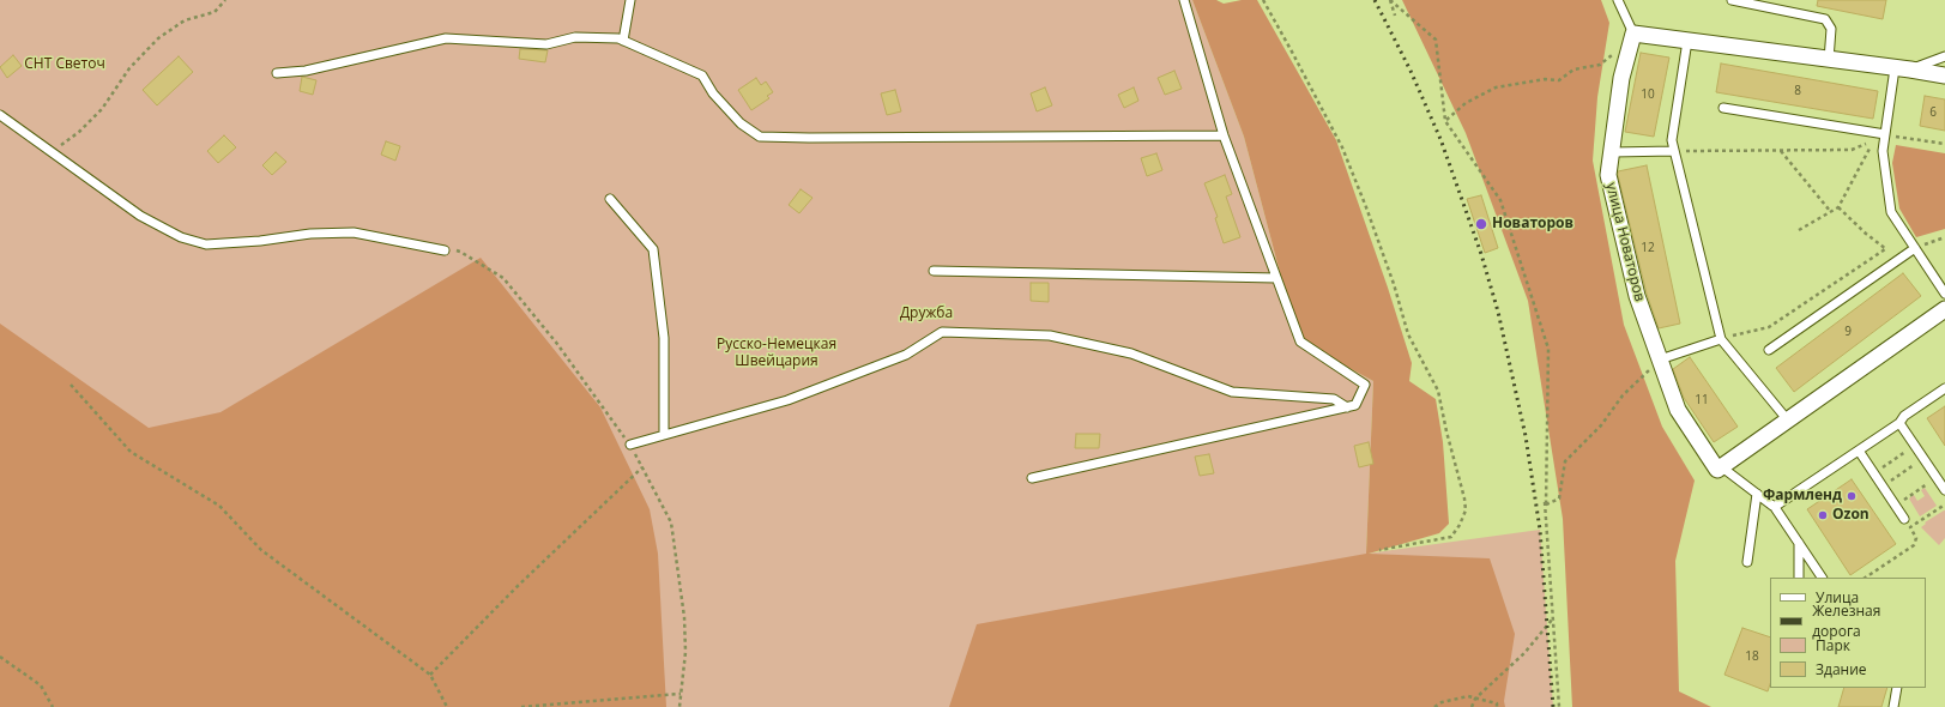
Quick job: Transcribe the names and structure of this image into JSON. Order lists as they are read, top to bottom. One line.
{"streets":{"street":["улица Новаторов"]},"parks":["СНТ Светоч","Дружба","Русско-Немецкая Швейцария"],"places":["Новаторов","Фармленд","Ozon"],"house_numbers":["8","10","6","12","9","11","18"],"legend":["Улица","Железная дорога","Парк","Здание"]}
